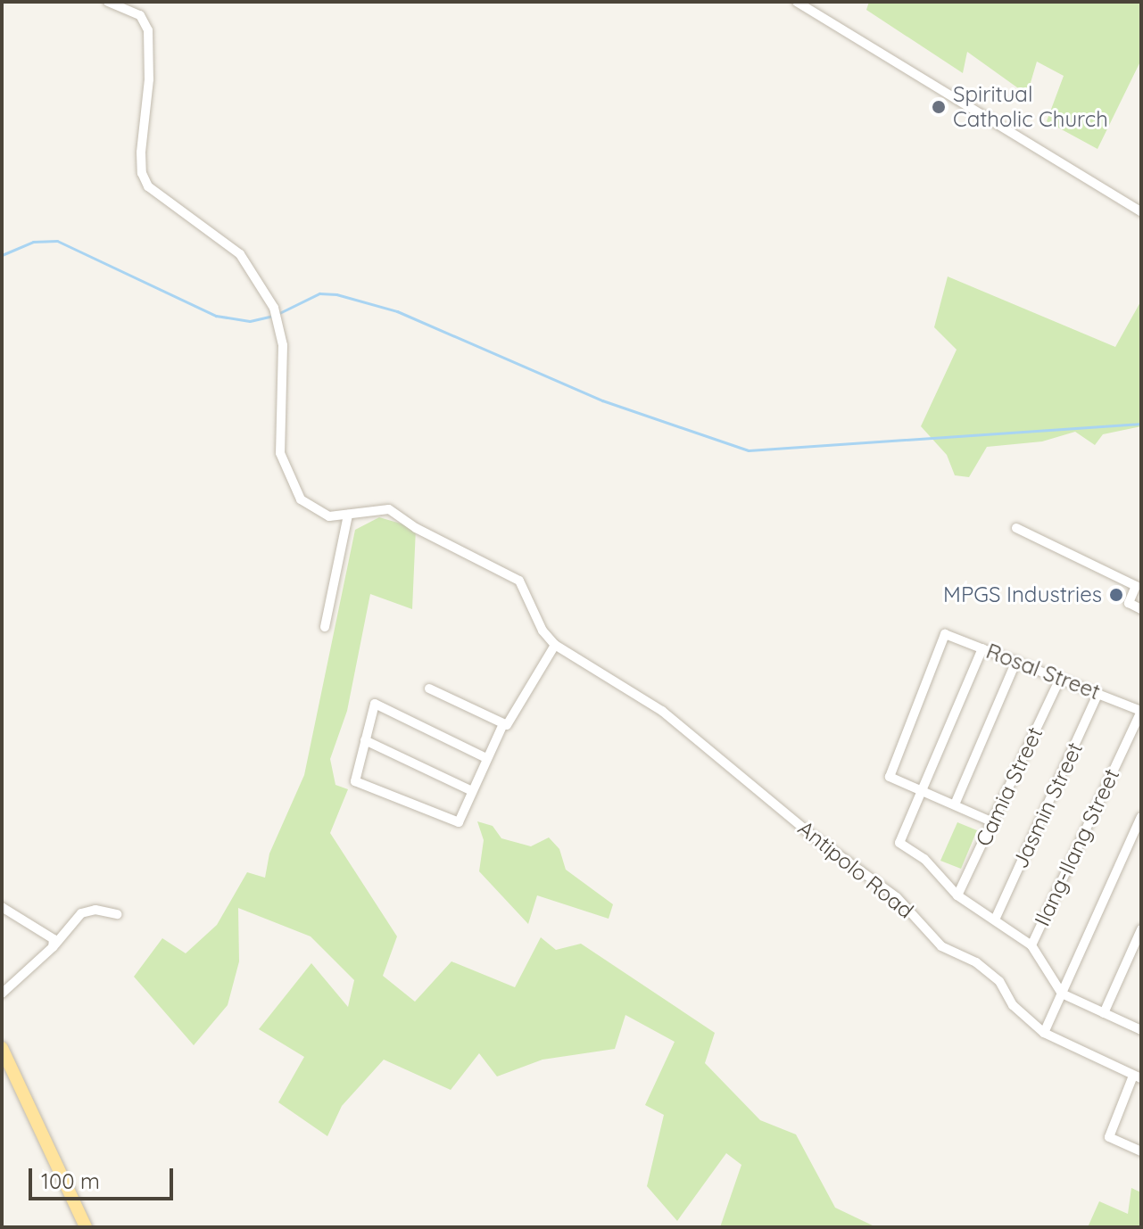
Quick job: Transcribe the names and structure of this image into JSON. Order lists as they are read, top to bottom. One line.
{"streets":{"street":["Rosal Street","Camia Street","Jasmin Street","Ilang-Ilang Street","Antipolo Road"]},"crossings":[["Rosal Street","Camia Street"],["Rosal Street","Jasmin Street"],["Rosal Street","Ilang-Ilang Street"]],"places":["Spiritual Catholic Church","MPGS Industries"],"scale_bar":"100 m"}
